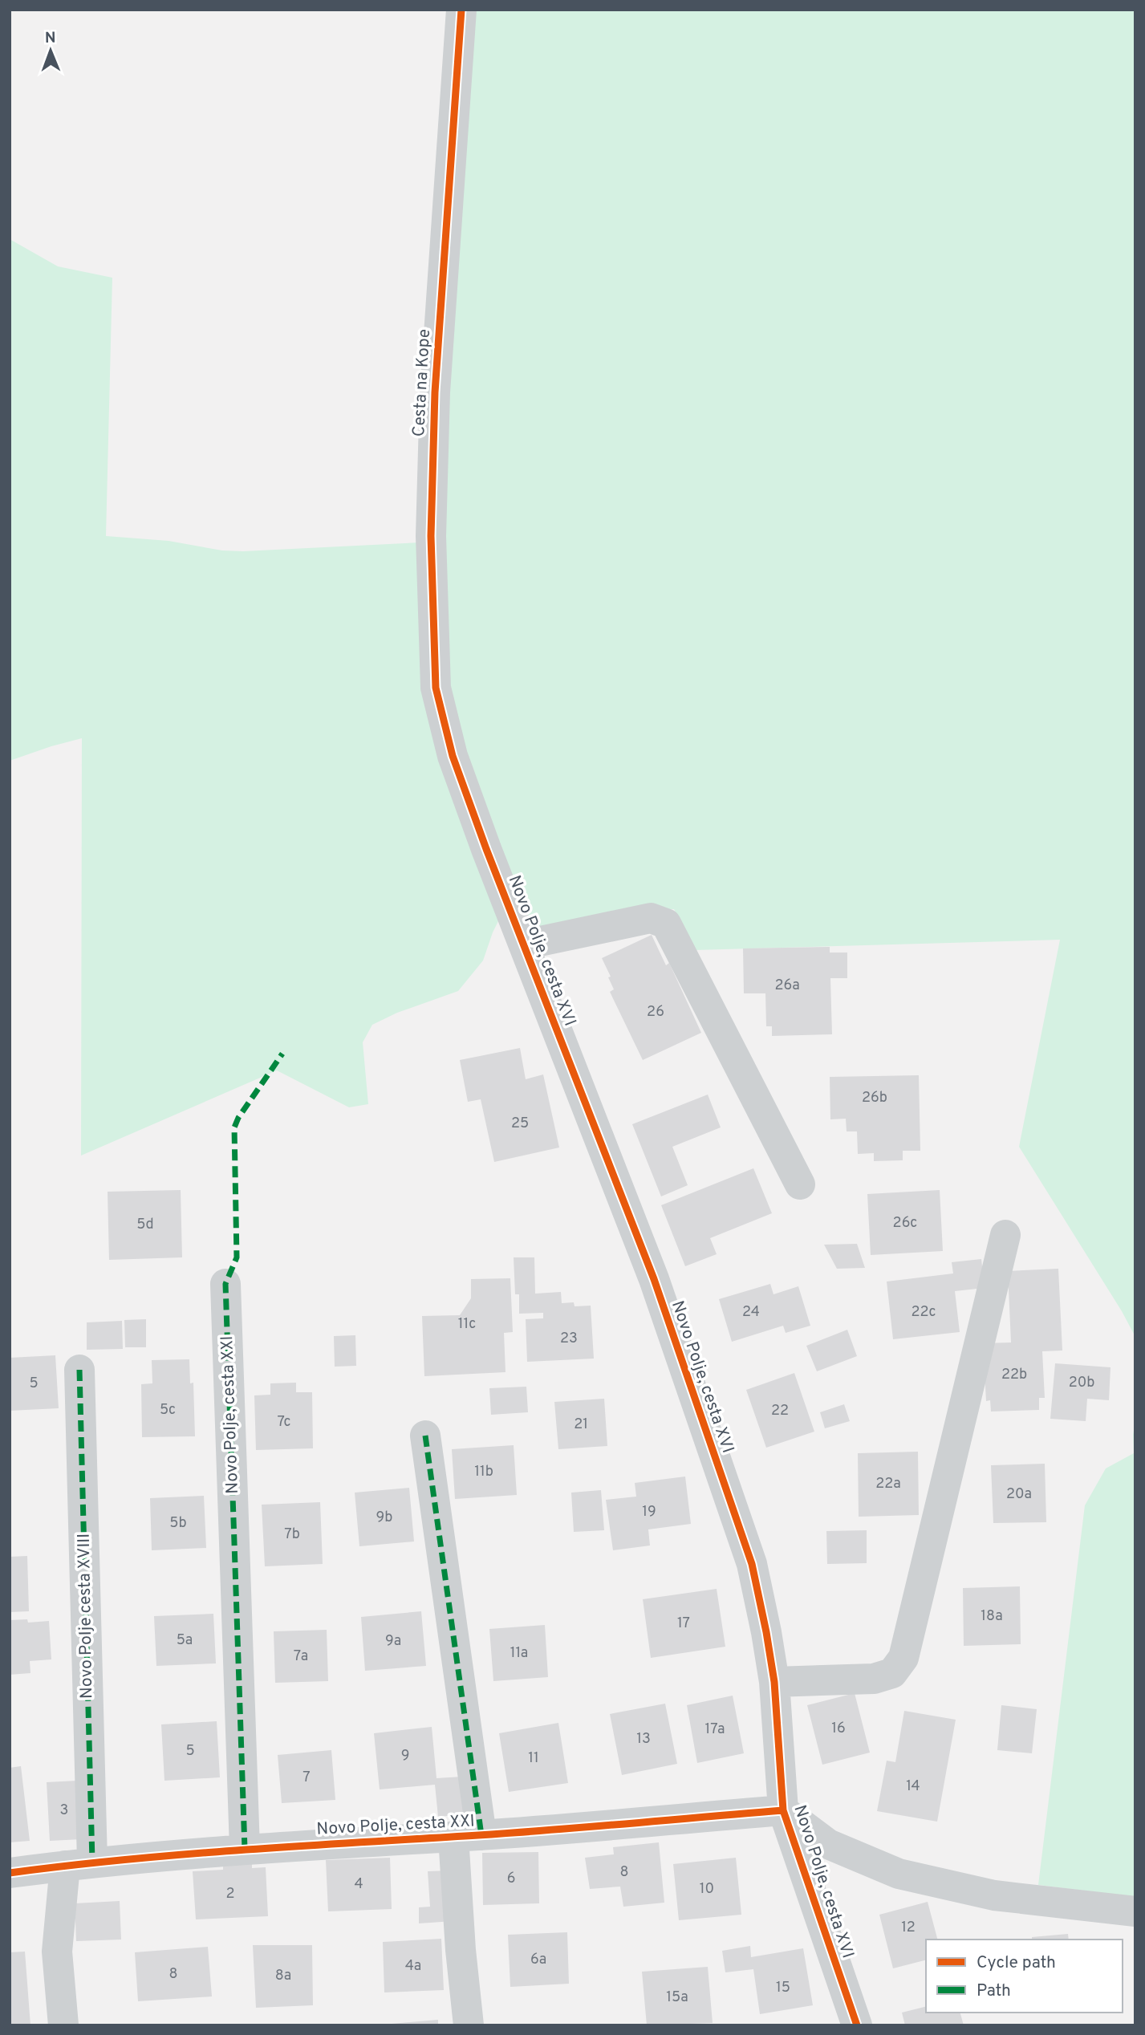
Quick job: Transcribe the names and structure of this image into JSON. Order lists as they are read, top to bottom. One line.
{"streets":{"street":["Cesta na Kope","Novo Polje, cesta XVI","Novo Polje, cesta XXI","Novo Polje cesta XVIII"]},"crossings":[["Cesta na Kope","Novo Polje, cesta XVI"],["Novo Polje, cesta XVI","Novo Polje, cesta XXI"],["Novo Polje, cesta XXI","Novo Polje cesta XVIII"]],"house_numbers":["26a","26","26b","25","26c","5d","24","22c","11c","23","22b","20b","5","5c","22","7c","21","11b","22a","20a","19","9b","5b","7b","18a","17","5a","9a","11a","7a","16","17a","13","5","9","11","7","14","3","8","6","4","10","2","12","6a","4a","8","8a","15","15a"],"legend":["Cycle path","Path"],"north":"top"}
